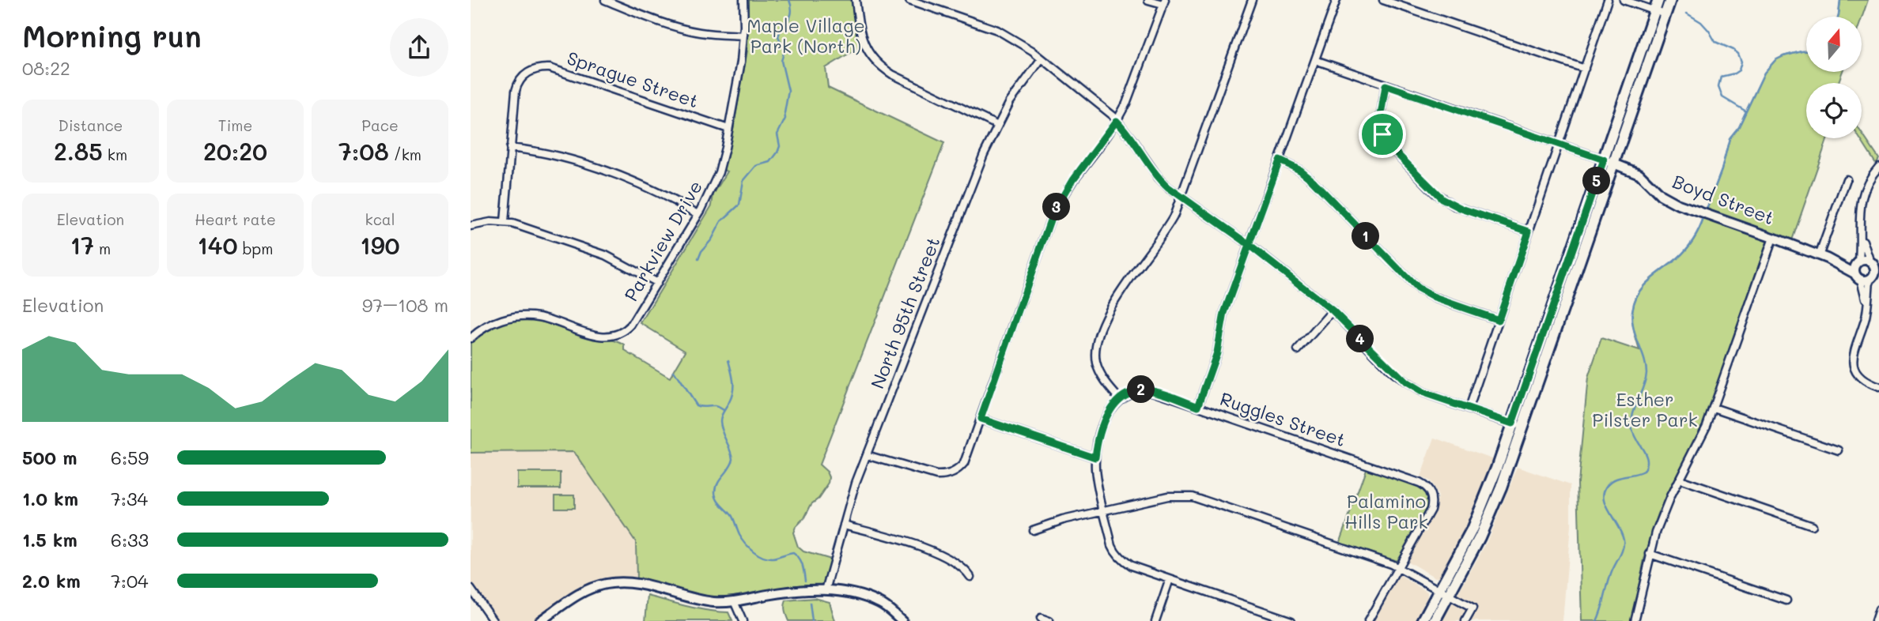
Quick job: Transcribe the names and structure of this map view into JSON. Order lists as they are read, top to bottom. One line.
{"streets":{"street":["Sprague Street","Boyd Street","Parkview Drive","North 95th Street","Ruggles Street"]},"crossings":[["Sprague Street","Parkview Drive"]],"parks":["Maple Village Park (North)","Esther Pilster Park","Palamino Hills Park"],"north":"top","page":{"heading":["Morning run","08:22"],"stats":[["Distance","2.85 km"],["Time","20:20"],["Pace","7:08 /km"],["Elevation","17 m"],["Heart rate","140 bpm"],["kcal","190"]],"pins":["5","3","1","4","2"],"chart":["Elevation","97–108 m"],"list":[{"name":"500 m","note":"6:59"},{"name":"1.0 km","note":"7:34"},{"name":"1.5 km","note":"6:33"},{"name":"2.0 km","note":"7:04"}]}}
